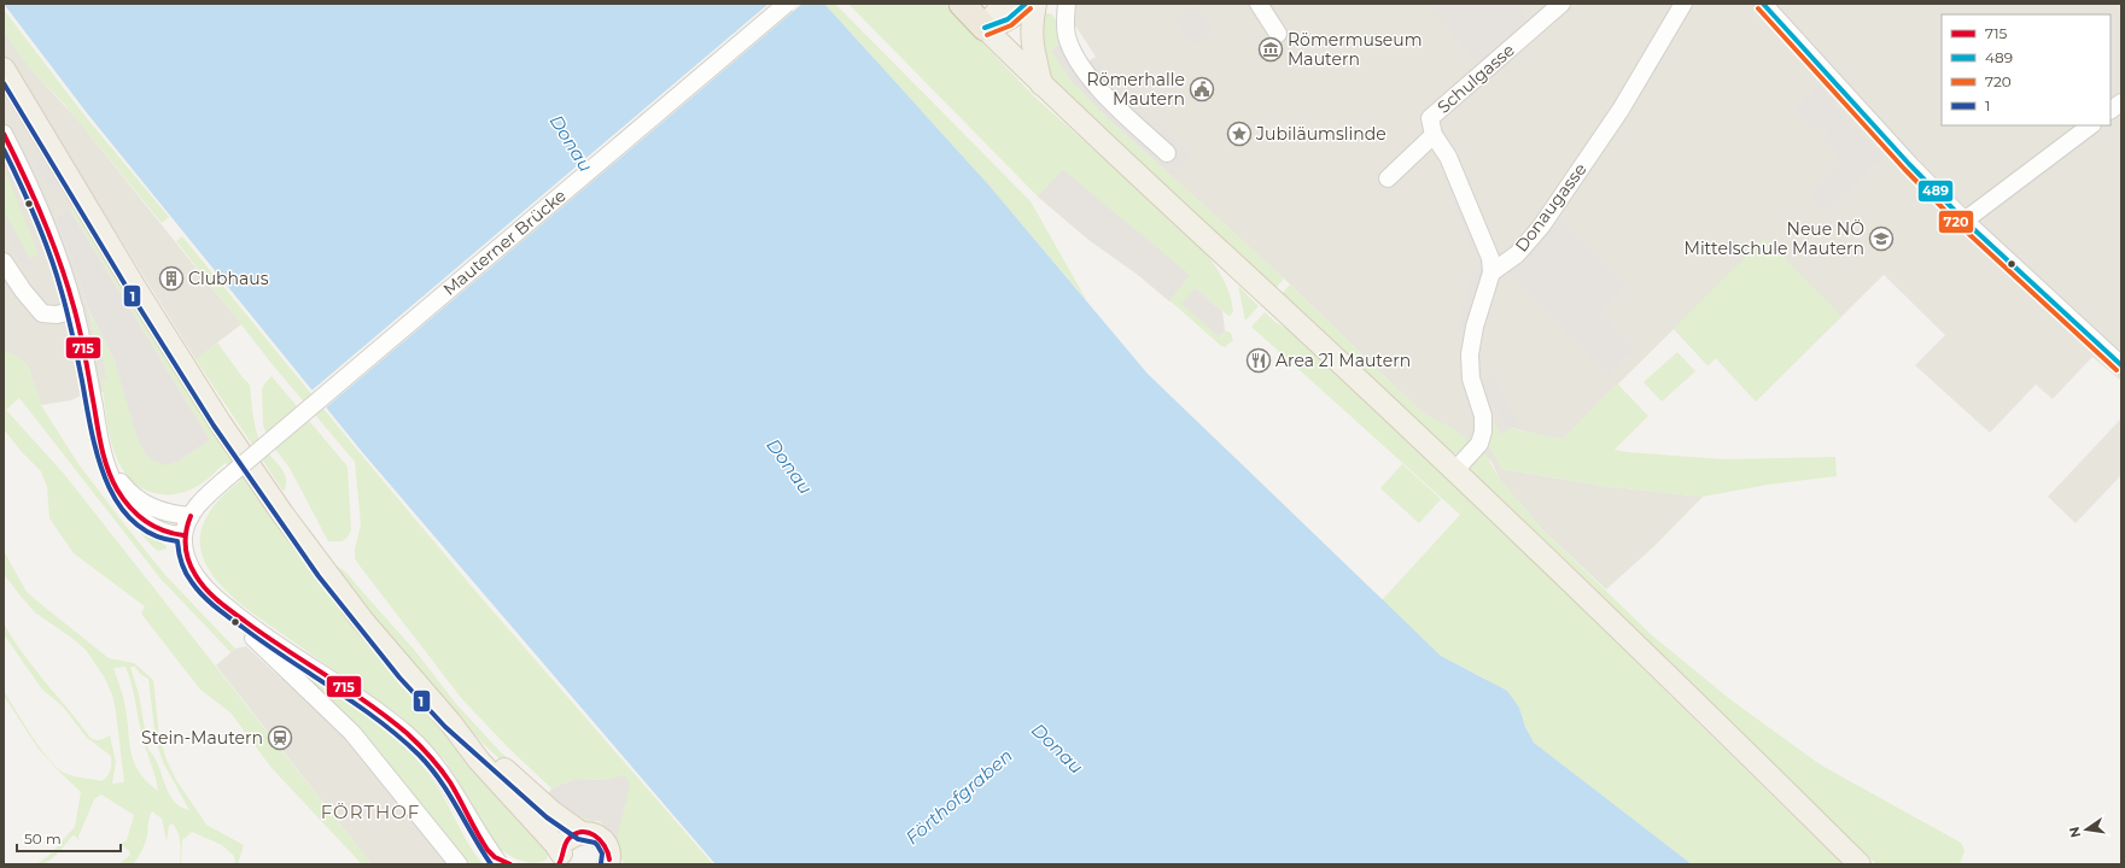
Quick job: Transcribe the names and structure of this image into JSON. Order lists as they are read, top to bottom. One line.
{"streets":{"street":["Schulgasse","Donaugasse","Mauterner Brücke"]},"crossings":[["Schulgasse","Donaugasse"]],"districts":["FÖRTHOF"],"water":["Donau","Förthofgraben"],"places":{"museum":["Römermuseum Mautern"],"public building":["Römerhalle Mautern"],"place":["Jubiläumslinde"],"school or university":["Neue NÖ Mittelschule Mautern"],"building":["Clubhaus"],"restaurant":["Area 21 Mautern"],"station":["Stein-Mautern"]},"lines":["transit line 489","transit line 720","transit line 1","transit line 715"],"legend":["715","489","720","1"],"scale_bar":"50 m","north":"left"}
